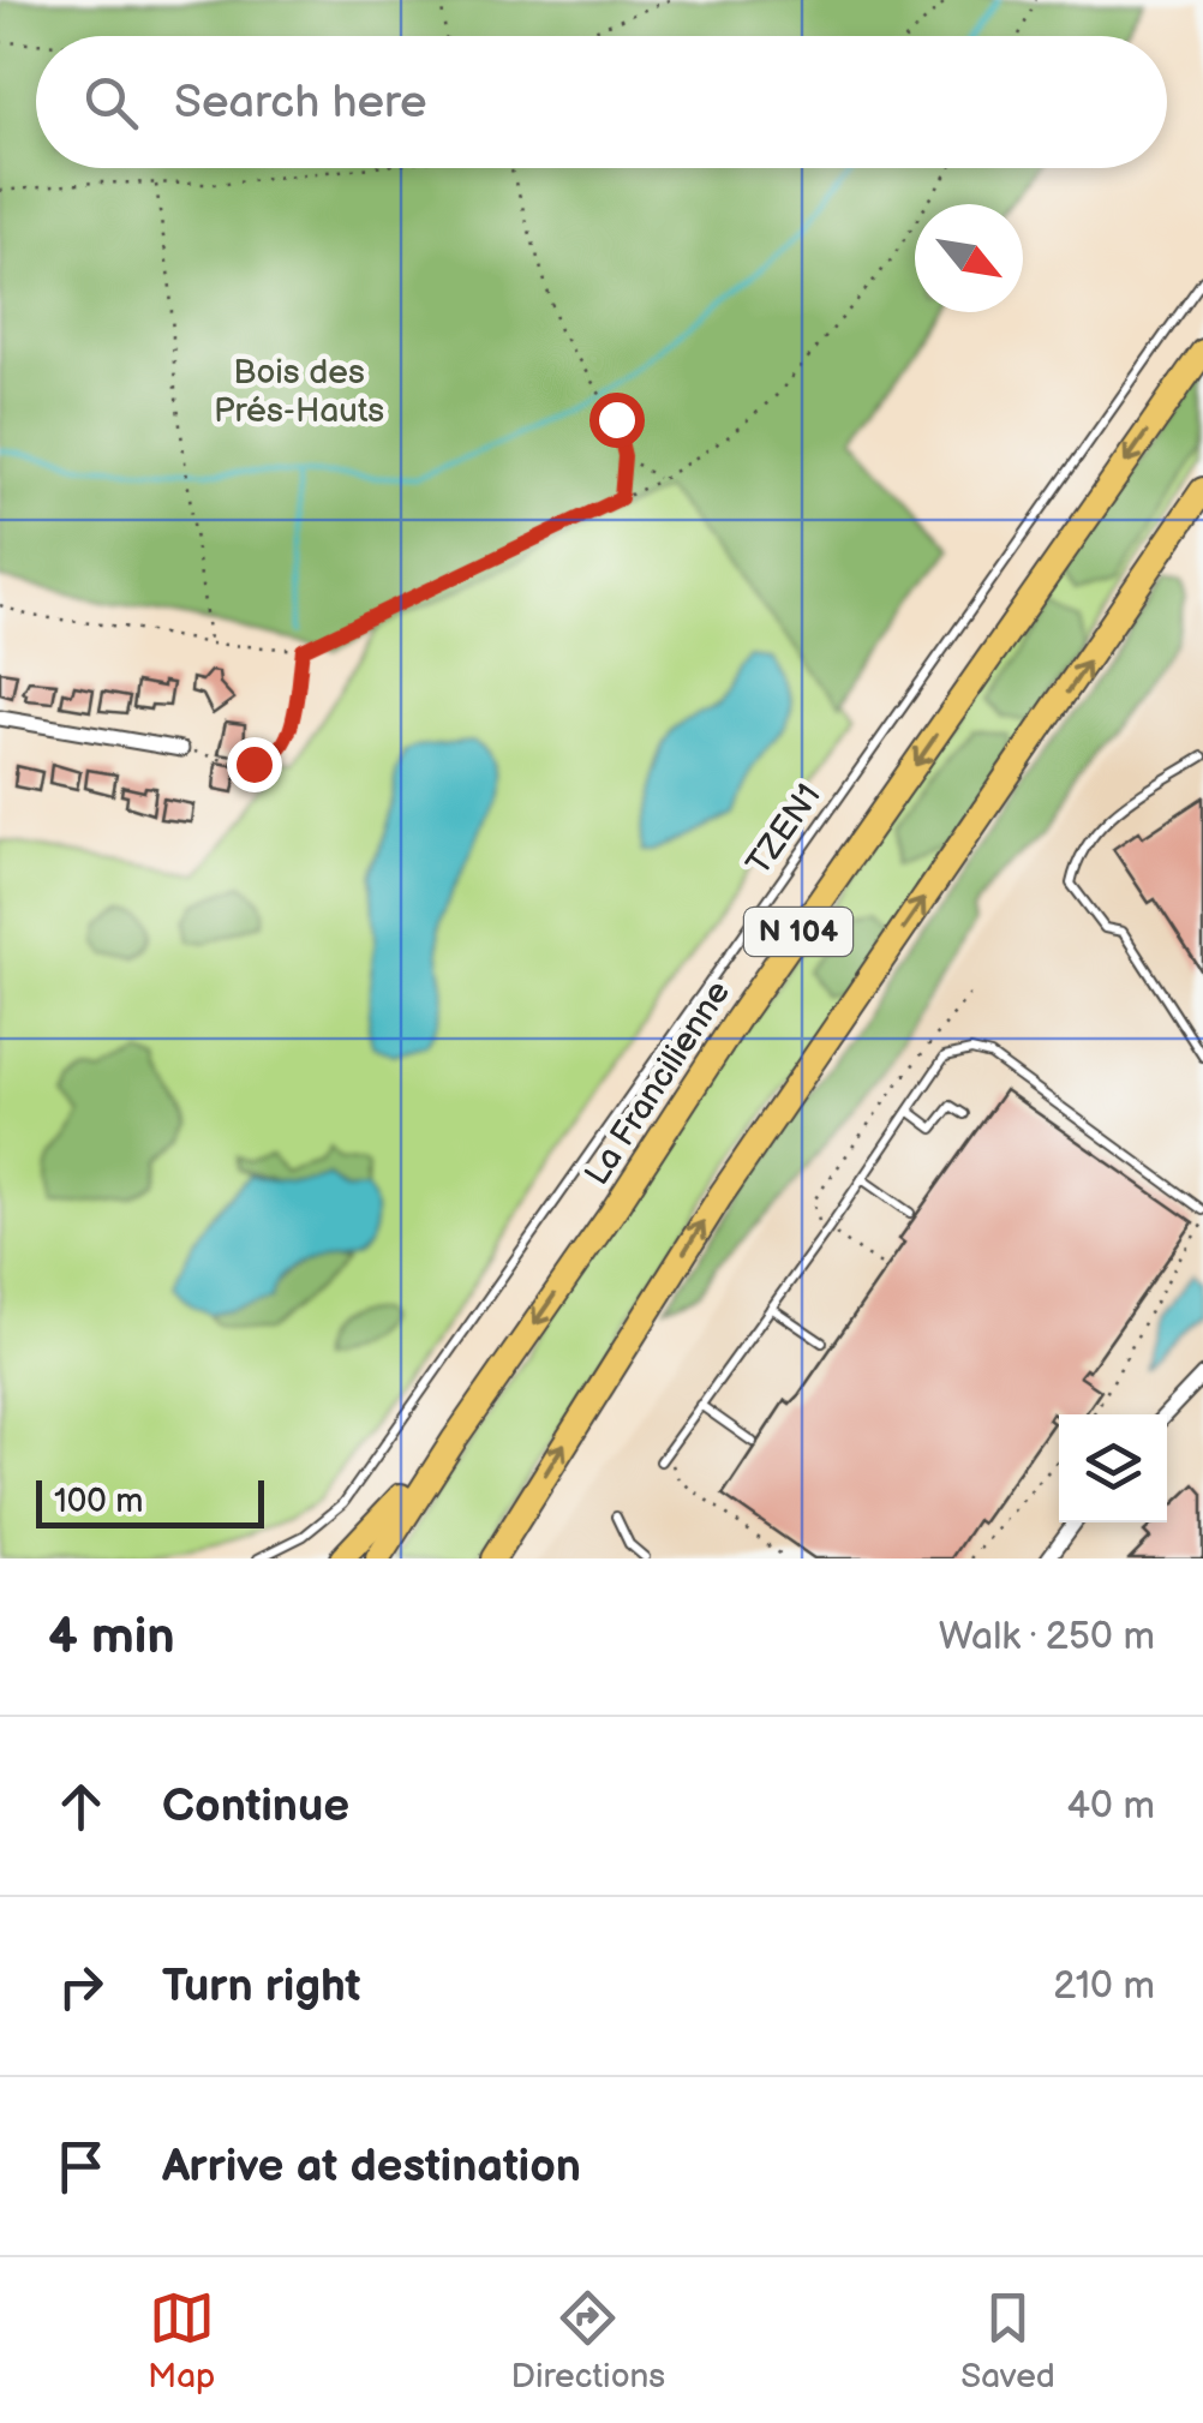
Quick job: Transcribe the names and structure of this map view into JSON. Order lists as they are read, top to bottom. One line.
{"streets":{"highway":["N 104","La Francilienne"],"lane":["TZEN1"]},"parks":["Bois des Prés-Hauts"],"scale_bar":"100 m","north":"bottom right","page":{"search":"Search here","scale":"100 m","heading":["4 min","Walk · 250 m"],"list":[["Continue","40 m"],["Turn right","210 m"],"Arrive at destination"],"nav":["Map","Directions","Saved"]}}
